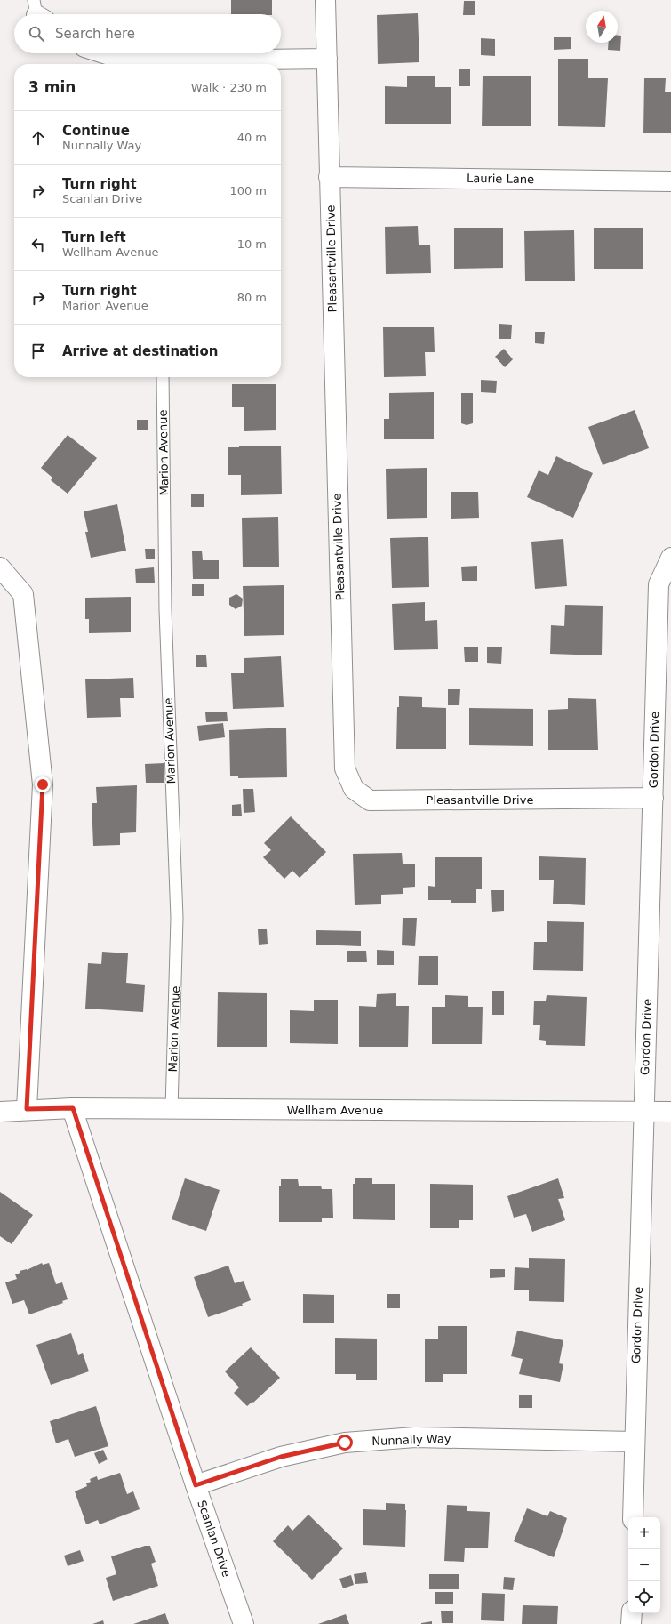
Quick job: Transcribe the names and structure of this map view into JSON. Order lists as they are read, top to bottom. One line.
{"streets":{"street":["Laurie Lane","Pleasantville Drive","Gordon Drive","Wellham Avenue","Nunnally Way","Scanlan Drive"],"lane":["Marion Avenue"]},"crossings":[["Laurie Lane","Pleasantville Drive"],["Pleasantville Drive","Gordon Drive"],["Marion Avenue","Wellham Avenue"],["Gordon Drive","Wellham Avenue"],["Gordon Drive","Nunnally Way"],["Wellham Avenue","Scanlan Drive"],["Nunnally Way","Scanlan Drive"]],"north":"top","page":{"search":"Search here","heading":["3 min","Walk · 230 m"],"list":[["Continue","Nunnally Way","40 m"],["Turn right","Scanlan Drive","100 m"],["Turn left","Wellham Avenue","10 m"],["Turn right","Marion Avenue","80 m"],"Arrive at destination"],"map_buttons":["+","−"]}}
